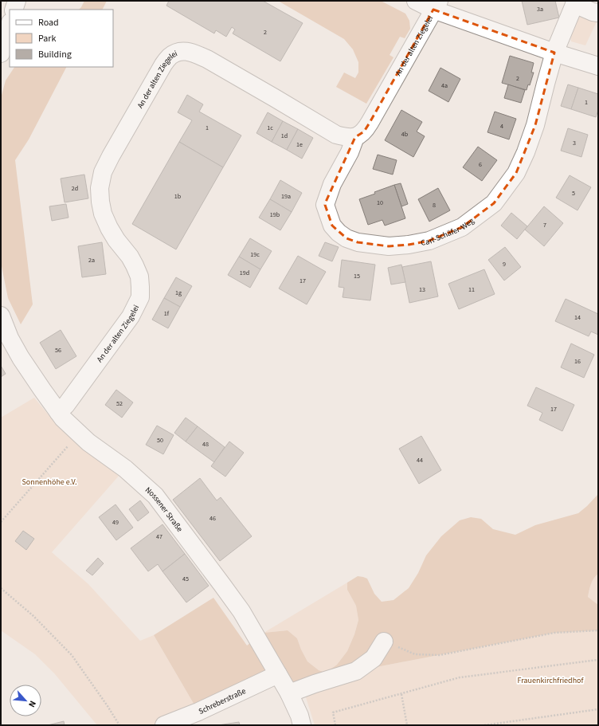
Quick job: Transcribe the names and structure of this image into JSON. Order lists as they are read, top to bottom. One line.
{"streets":{"street":["An der alten Ziegelei","Carl-Schäfer-Weg","Nossener Straße","Schreberstraße"]},"crossings":[["An der alten Ziegelei","Carl-Schäfer-Weg"],["An der alten Ziegelei","Nossener Straße"],["Nossener Straße","Schreberstraße"]],"parks":["Sonnenhöhe e.V.","Frauenkirchfriedhof"],"house_numbers":["3a","2","2","4a","1","4","1","1c","4b","1d","3","1e","6","2d","5","1b","19a","10","8","19b","7","19c","2a","9","19d","15","17","13","11","1g","1f","14","56","16","52","17","50","48","44","46","49","47","45"],"legend":["Road","Park","Building"],"north":"bottom right"}
